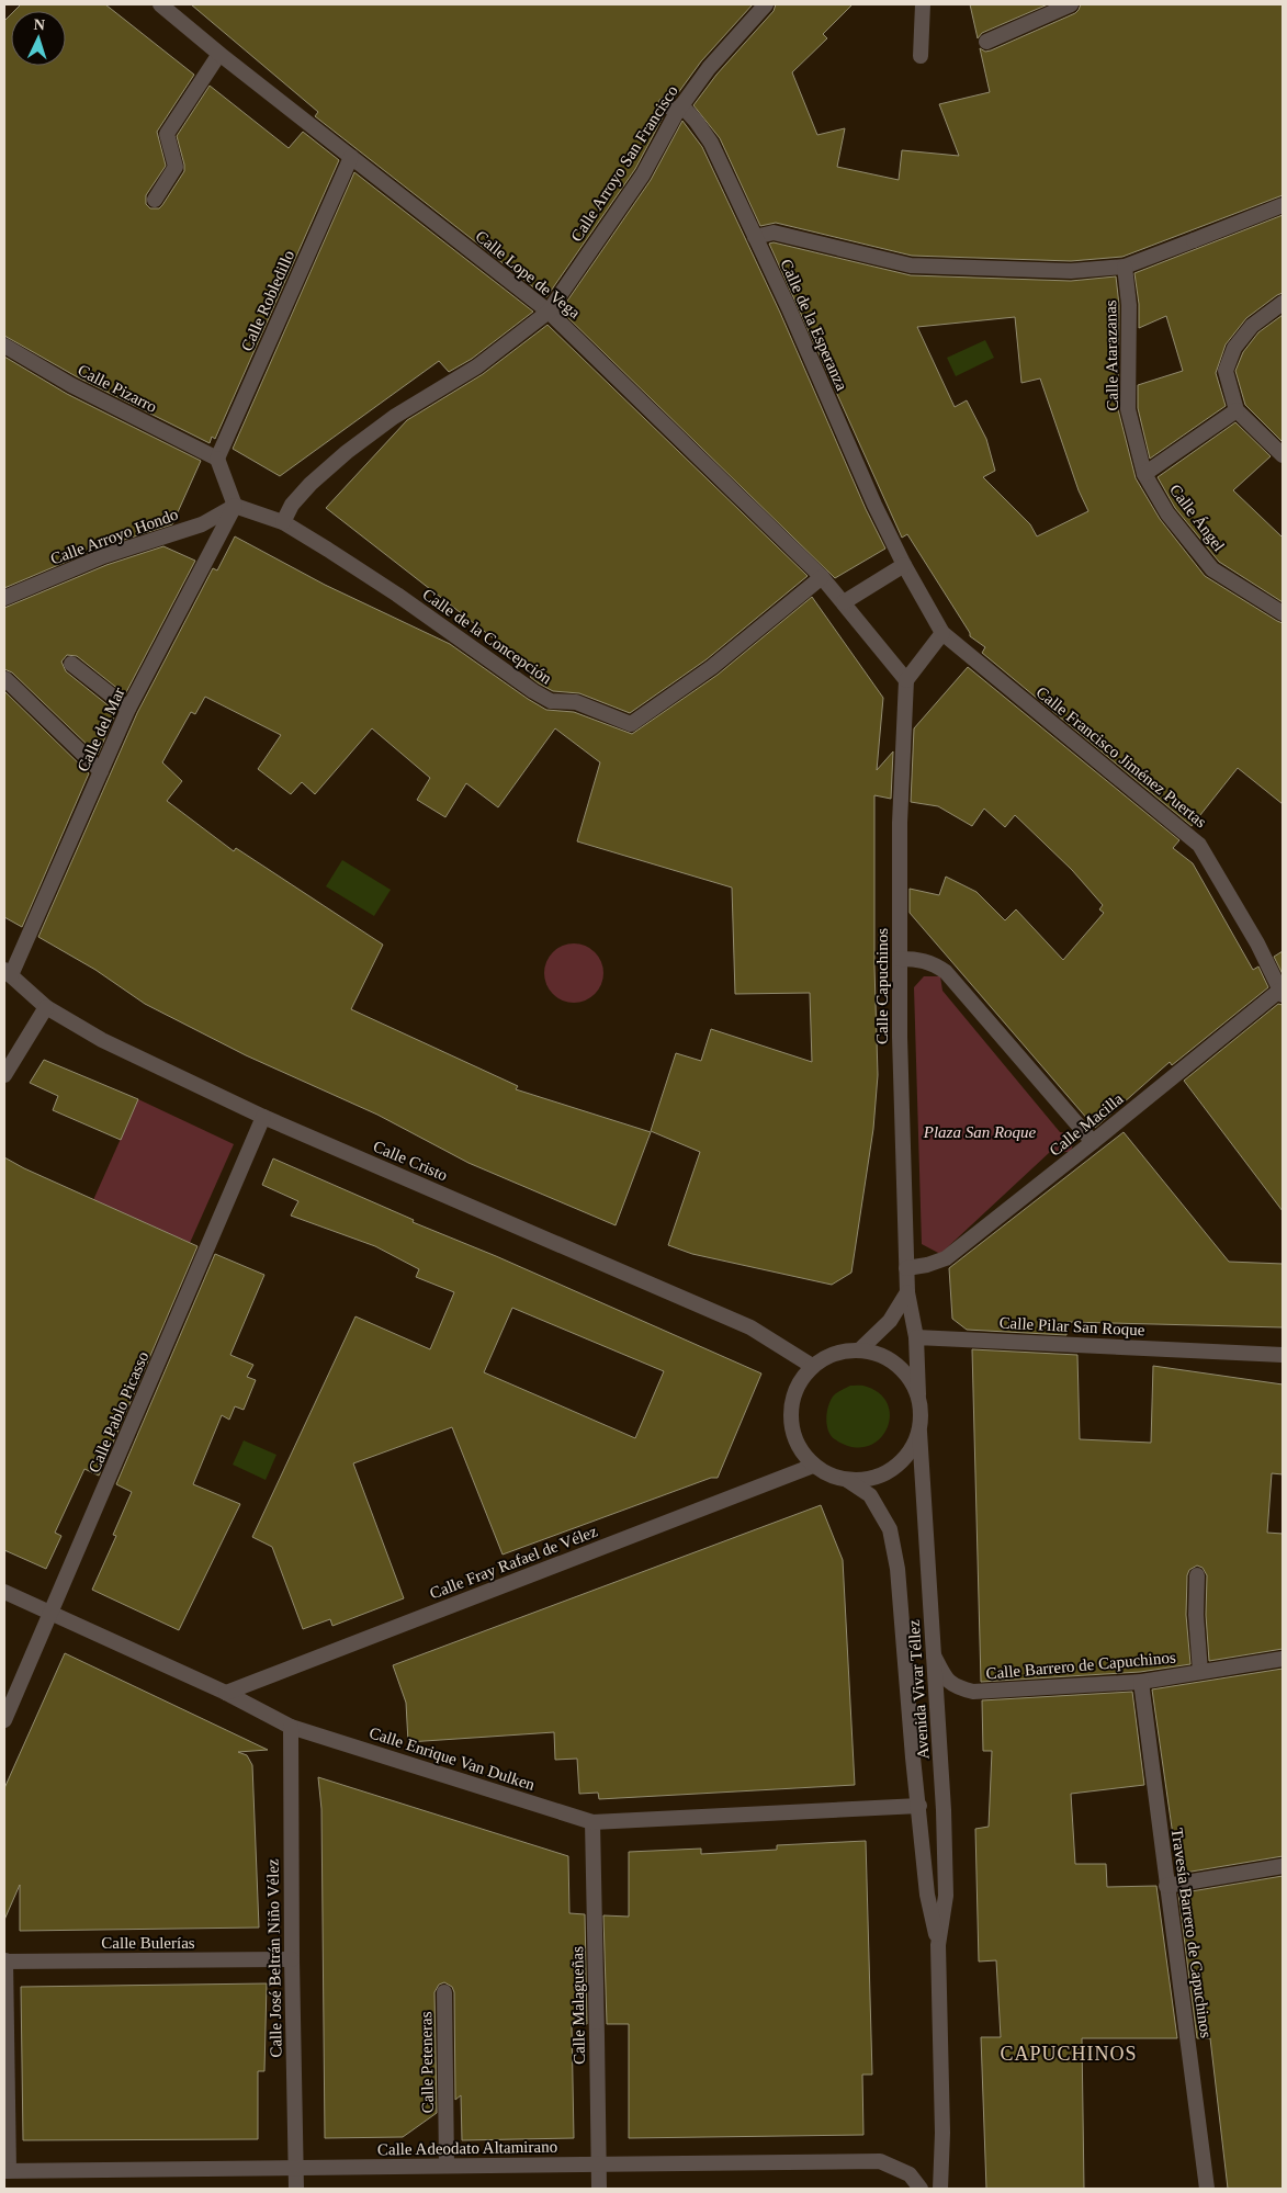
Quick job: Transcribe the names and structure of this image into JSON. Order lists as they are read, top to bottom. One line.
{"streets":{"street":["Calle Arroyo San Francisco","Calle Lope de Vega","Calle Robledillo","Calle de la Esperanza","Calle Atarazanas","Calle Pizarro","Calle Ángel","Calle Arroyo Hondo","Calle de la Concepción","Calle del Mar","Calle Francisco Jiménez Puertas","Calle Capuchinos","Calle Macilla","Calle Cristo","Calle Pilar San Roque","Calle Pablo Picasso","Calle Fray Rafael de Vélez","Calle Barrero de Capuchinos","Avenida Vivar Téllez","Calle Enrique Van Dulken","Travesía Barrero de Capuchinos","Calle Bulerías","Calle José Beltrán Niño Vélez","Calle Malagueñas","Calle Peteneras","Calle Adeodato Altamirano"]},"crossings":[["Calle Arroyo San Francisco","Calle Lope de Vega"],["Calle Arroyo San Francisco","Calle de la Esperanza"],["Calle Arroyo San Francisco","Calle de la Concepción"],["Calle Lope de Vega","Calle Robledillo"],["Calle Lope de Vega","Calle de la Concepción"],["Calle Lope de Vega","Calle Capuchinos"],["Calle Robledillo","Calle Pizarro"],["Calle de la Esperanza","Calle Francisco Jiménez Puertas"],["Calle Atarazanas","Calle Ángel"],["Calle Arroyo Hondo","Calle de la Concepción"],["Calle Arroyo Hondo","Calle del Mar"],["Calle de la Concepción","Calle del Mar"],["Calle del Mar","Calle Cristo"],["Calle Francisco Jiménez Puertas","Calle Macilla"],["Calle Capuchinos","Calle Macilla"],["Calle Capuchinos","Calle Pilar San Roque"],["Calle Cristo","Calle Pablo Picasso"],["Calle Cristo","Calle Fray Rafael de Vélez"],["Calle Cristo","Avenida Vivar Téllez"],["Calle Pablo Picasso","Calle Enrique Van Dulken"],["Calle Fray Rafael de Vélez","Avenida Vivar Téllez"],["Calle Fray Rafael de Vélez","Calle Enrique Van Dulken"],["Calle Barrero de Capuchinos","Avenida Vivar Téllez"],["Calle Barrero de Capuchinos","Travesía Barrero de Capuchinos"],["Avenida Vivar Téllez","Calle Enrique Van Dulken"],["Calle Enrique Van Dulken","Calle José Beltrán Niño Vélez"],["Calle Enrique Van Dulken","Calle Malagueñas"],["Calle Bulerías","Calle José Beltrán Niño Vélez"],["Calle José Beltrán Niño Vélez","Calle Adeodato Altamirano"],["Calle Malagueñas","Calle Adeodato Altamirano"],["Calle Peteneras","Calle Adeodato Altamirano"]],"districts":["CAPUCHINOS"],"parks":["Plaza San Roque"],"north":"top"}
